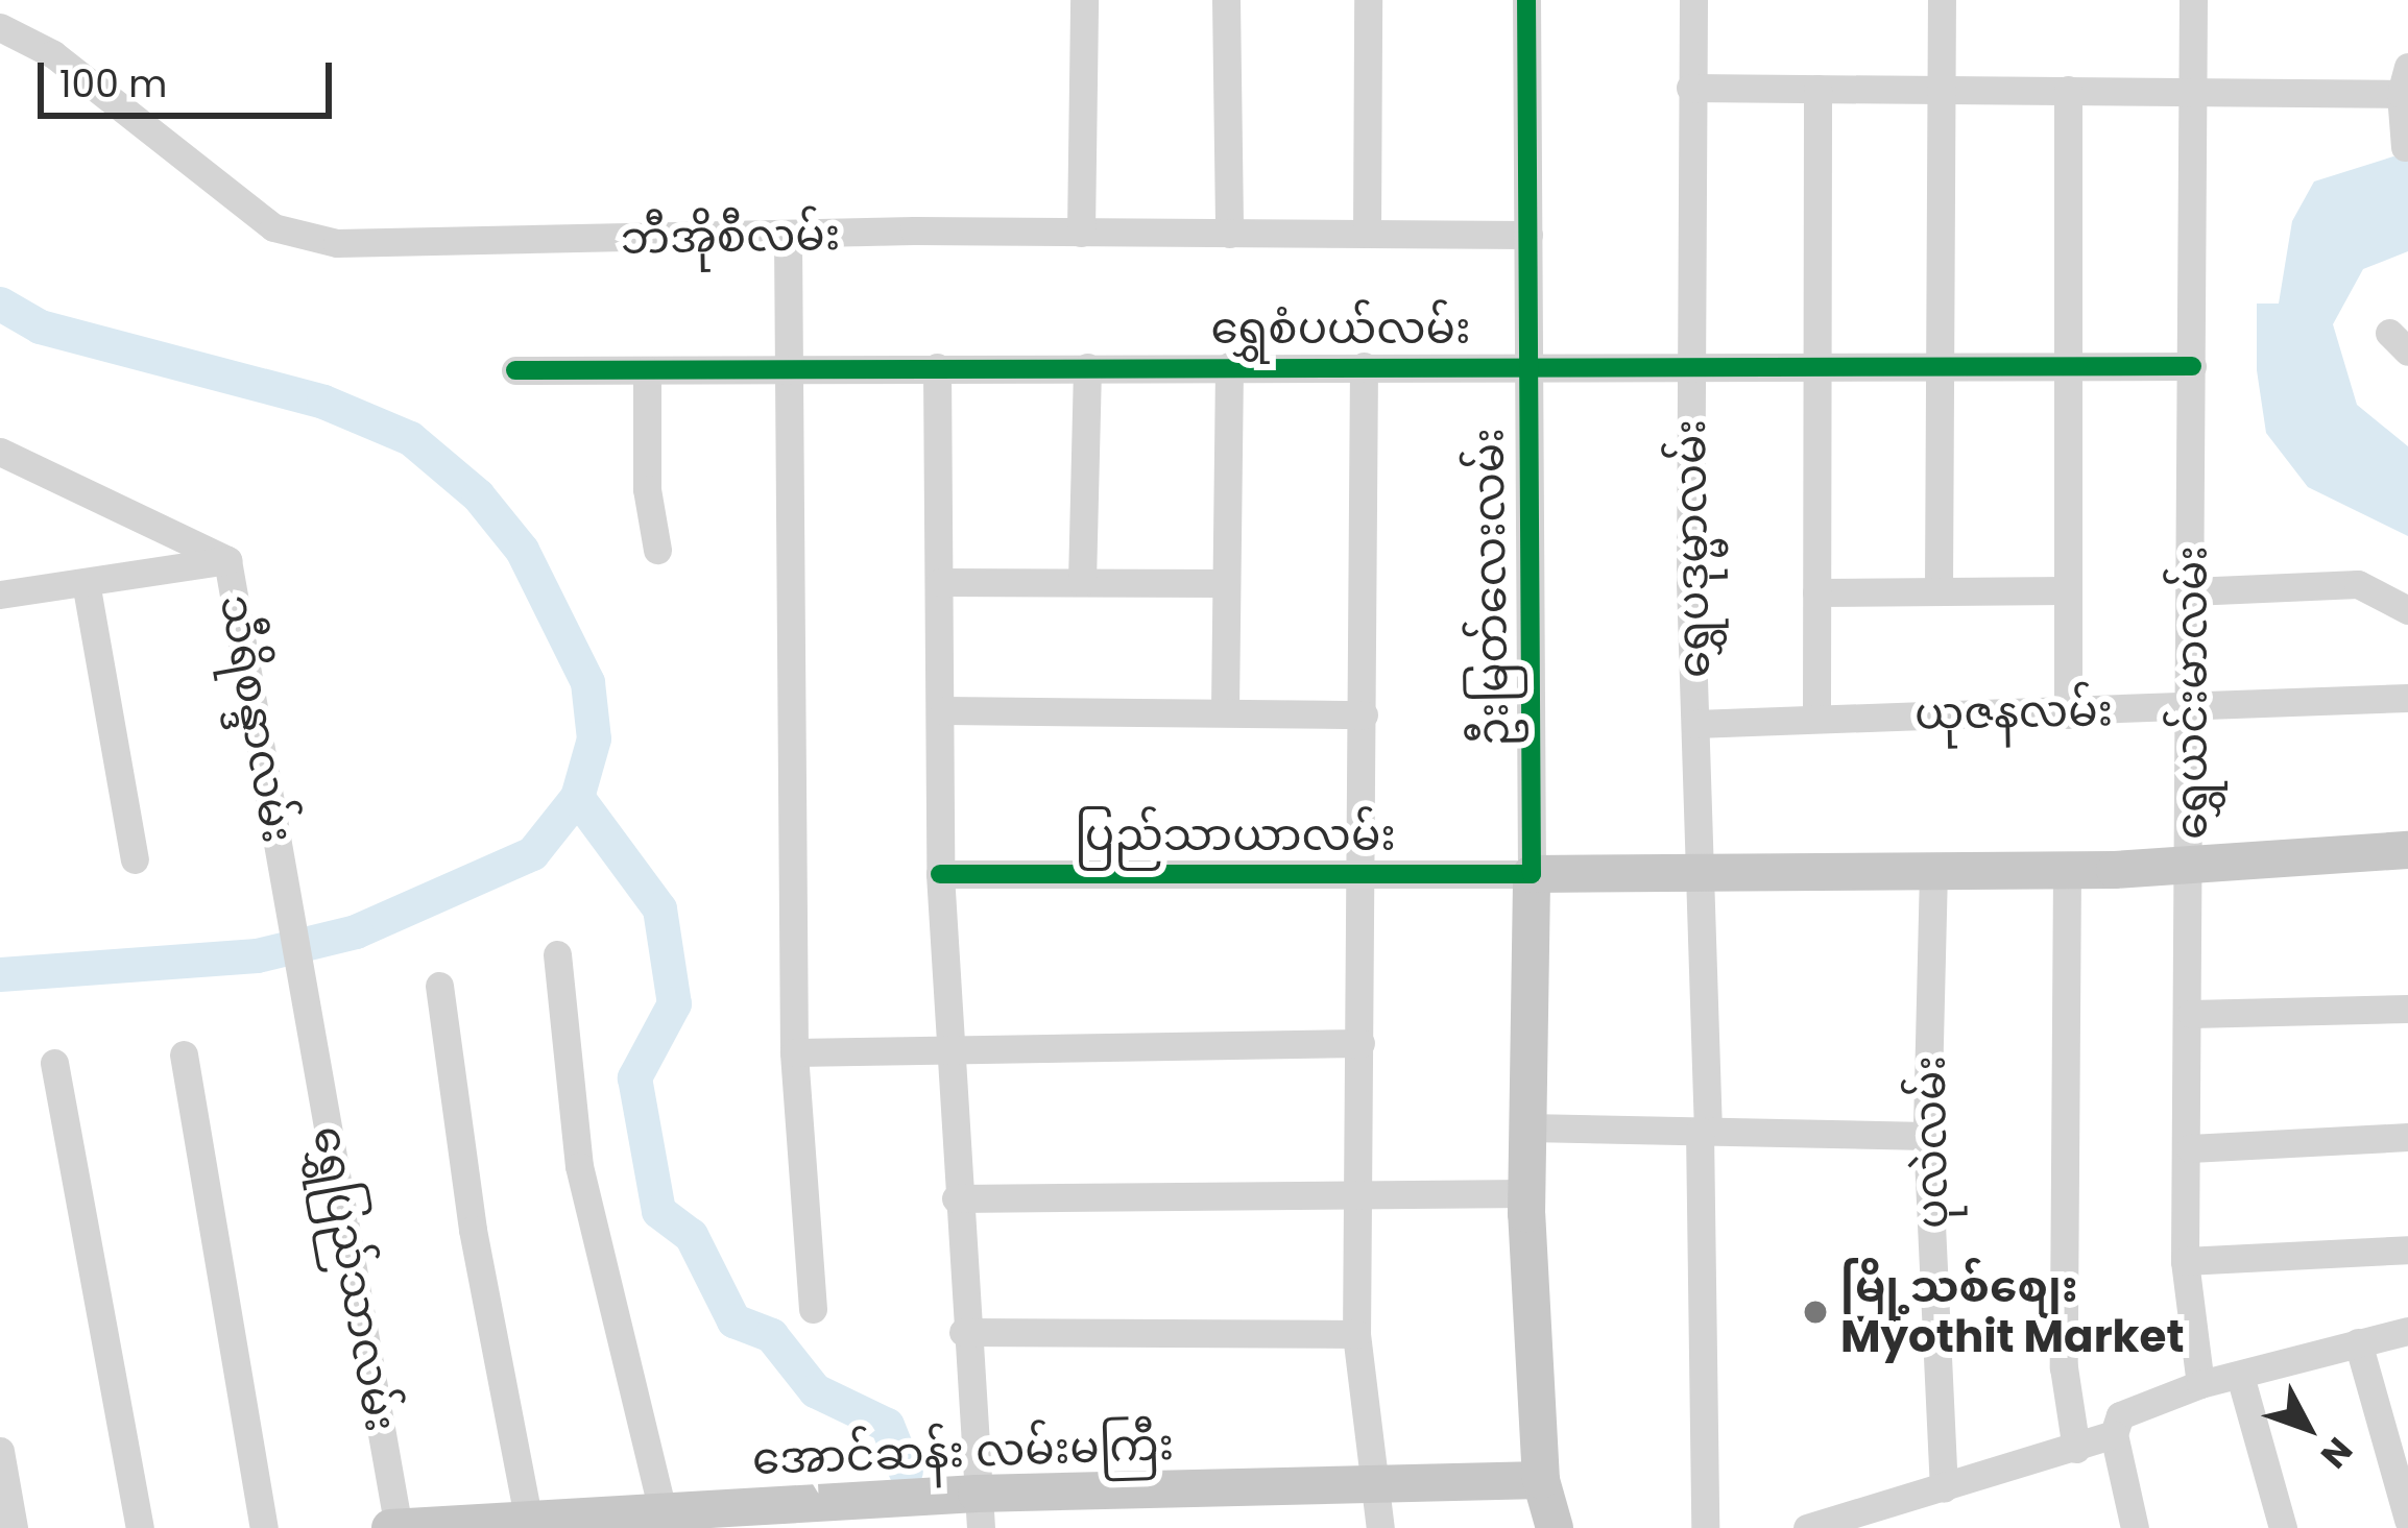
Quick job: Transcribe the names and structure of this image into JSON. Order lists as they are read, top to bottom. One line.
{"streets":{"main road":["ဦးမြတ်လေးလမ်း","ပြည်သာယာလမ်း","အောင်ဆန်း လမ်းမကြီး"],"street":["ဘီအိုစီလမ်း","ရွှေစံပယ်လမ်း","ရွှေပဒုမ္မာလမ်း","ရွှေယင်းမာလမ်း","ယုဇနလမ်း","သီရိစန္ဒာလမ်း","ပုလဲလမ်း","ရွှေပြည်သာလမ်း"]},"crossings":[["ဘီအိုစီလမ်း","ဦးမြတ်လေးလမ်း"],["ရွှေစံပယ်လမ်း","ရွှေပဒုမ္မာလမ်း"],["ရွှေစံပယ်လမ်း","ဦးမြတ်လေးလမ်း"],["ရွှေစံပယ်လမ်း","ရွှေယင်းမာလမ်း"],["ရွှေပဒုမ္မာလမ်း","ယုဇနလမ်း"],["ရွှေပဒုမ္မာလမ်း","ပြည်သာယာလမ်း"],["ဦးမြတ်လေးလမ်း","ပြည်သာယာလမ်း"],["ဦးမြတ်လေးလမ်း","အောင်ဆန်း လမ်းမကြီး"],["ရွှေယင်းမာလမ်း","ယုဇနလမ်း"],["ရွှေယင်းမာလမ်း","ပြည်သာယာလမ်း"],["သီရိစန္ဒာလမ်း","ရွှေပြည်သာလမ်း"],["ပြည်သာယာလမ်း","ပုလဲလမ်း"],["ရွှေပြည်သာလမ်း","အောင်ဆန်း လမ်းမကြီး"]],"places":["မြို့သစ်စျေး Myothit Market"],"scale_bar":"100 m","north":"bottom right"}
